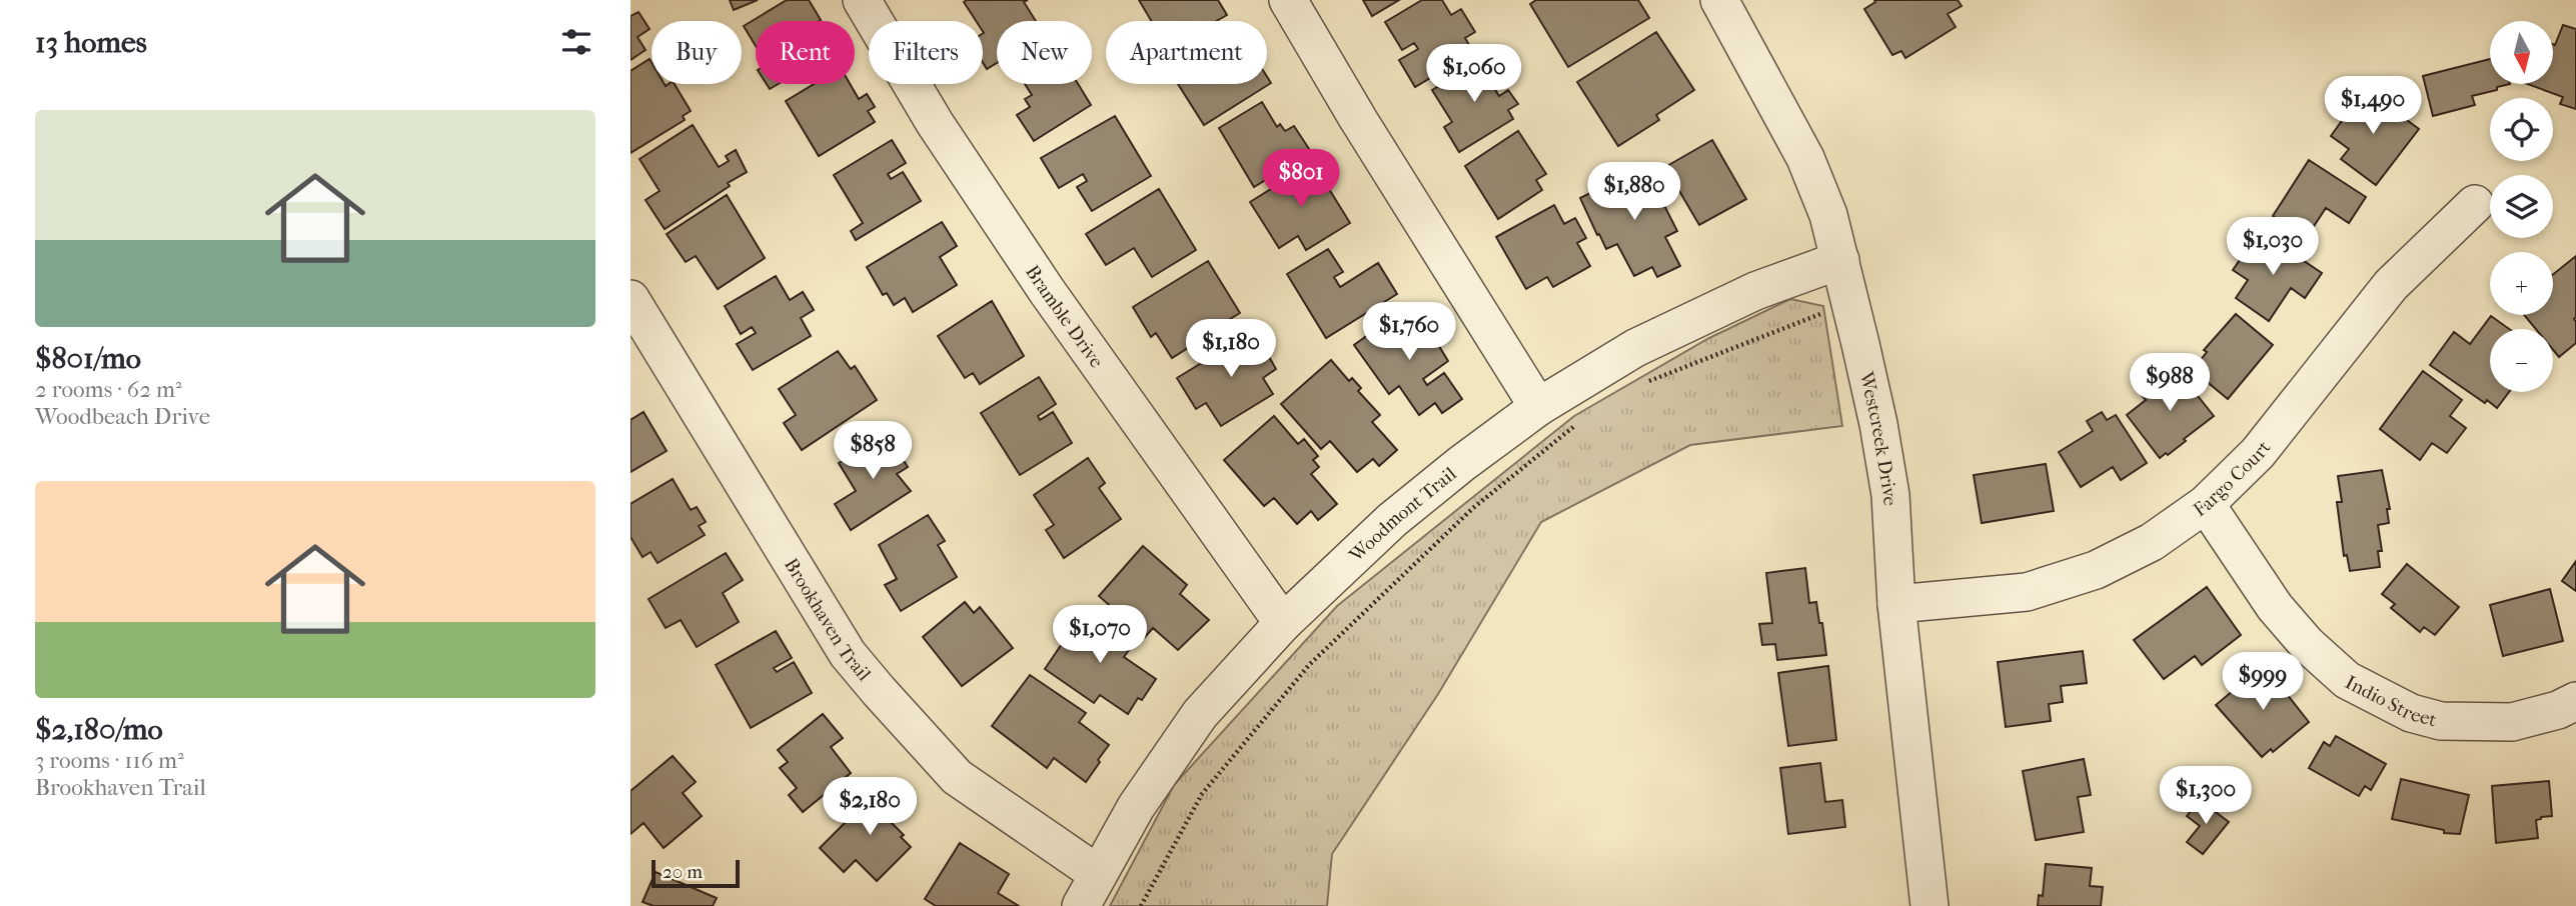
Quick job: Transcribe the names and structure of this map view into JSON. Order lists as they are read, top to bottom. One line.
{"streets":{"street":["Bramble Drive","Westcreek Drive","Fargo Court","Woodmont Trail","Brookhaven Trail","Indio Street"]},"crossings":[["Bramble Drive","Woodmont Trail"],["Westcreek Drive","Fargo Court"],["Westcreek Drive","Woodmont Trail"],["Fargo Court","Indio Street"],["Woodmont Trail","Brookhaven Trail"]],"scale_bar":"20 m","north":"bottom","page":{"heading":"13 homes","map_buttons":["+","−"],"chip":["Buy","Rent","Filters","New","Apartment"],"price":["$1,060","$1,490","$801","$1,880","$1,030","$1,760","$1,180","$988","$858","$1,070","$999","$1,300","$2,180"],"list":[{"name":"$801/mo","note":"2 rooms · 62 m² · Woodbeach Drive"},{"name":"$2,180/mo","note":"3 rooms · 116 m² · Brookhaven Trail"}],"scale":"20 m"}}
